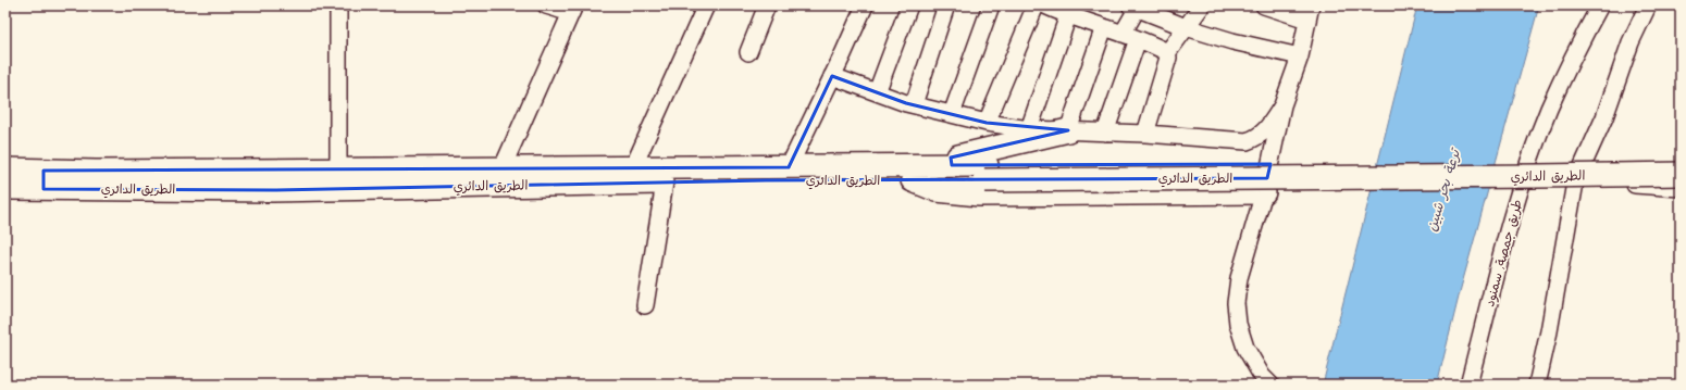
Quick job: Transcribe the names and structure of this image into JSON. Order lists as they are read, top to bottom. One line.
{"streets":{"highway":["الطريق الدائري"],"street":["طريق جمصة, سمنود"]},"water":["ترعة بحر شبين"]}
